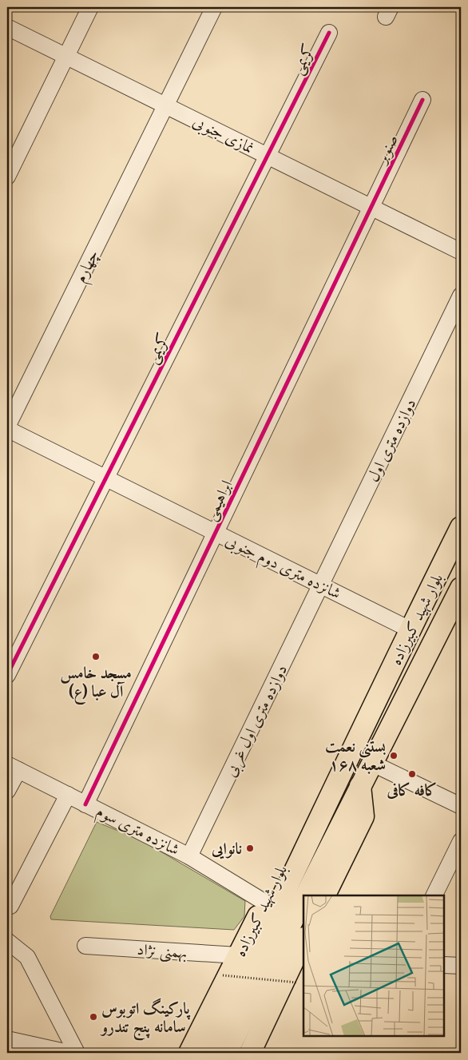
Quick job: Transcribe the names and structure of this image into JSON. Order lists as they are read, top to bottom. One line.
{"streets":{"main road":["بلوار شهید کبیرزاده"],"street":["کریمی","نمازی جنوبی","صنوبر","چهارم","دوازده متری اول","ابراهیمی","شانزده متری دوم جنوبی","دوازده متری اول غربی","شانزده متری سوم","بهمنی نژاد"]},"crossings":[["کریمی","نمازی جنوبی"],["کریمی","شانزده متری دوم جنوبی"],["نمازی جنوبی","صنوبر"],["نمازی جنوبی","چهارم"],["نمازی جنوبی","ابراهیمی"],["صنوبر","ابراهیمی"],["چهارم","شانزده متری دوم جنوبی"],["دوازده متری اول","شانزده متری دوم جنوبی"],["دوازده متری اول","دوازده متری اول غربی"],["ابراهیمی","شانزده متری دوم جنوبی"],["ابراهیمی","شانزده متری سوم"],["شانزده متری دوم جنوبی","بلوار شهید کبیرزاده"],["شانزده متری دوم جنوبی","دوازده متری اول غربی"],["بلوار شهید کبیرزاده","شانزده متری سوم"],["بلوار شهید کبیرزاده","بهمنی نژاد"],["دوازده متری اول غربی","شانزده متری سوم"]],"places":["مسجد خامس آل عبا (ع)","بستنی نعمت شعبه ۱۶۸","کافه کافی","نانوایی","پارکینگ اتوبوس سامانه پنج تندرو"]}
